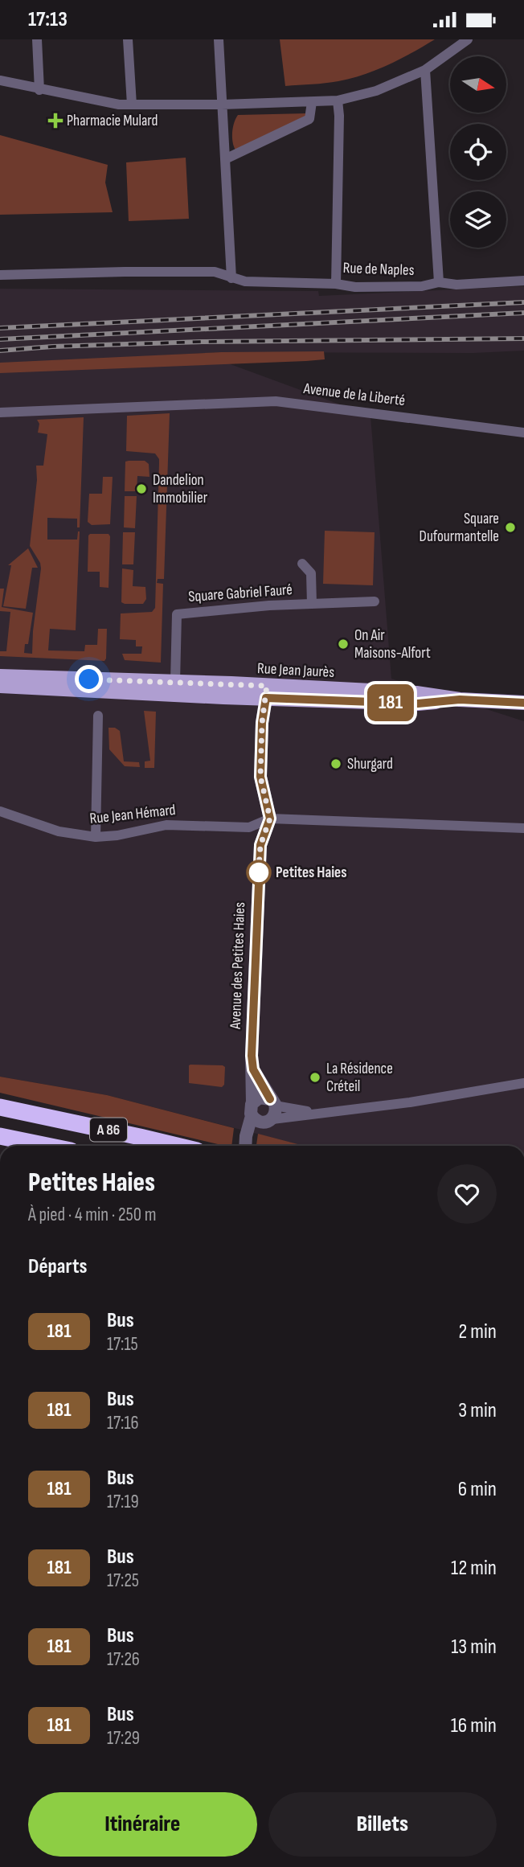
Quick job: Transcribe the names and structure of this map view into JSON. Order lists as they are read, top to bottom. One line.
{"streets":{"highway":["A 86"],"main road":["Rue Jean Jaurès"],"street":["Rue de Naples","Avenue de la Liberté","Square Gabriel Fauré","Rue Jean Hémard","Avenue des Petites Haies"]},"crossings":[["Square Gabriel Fauré","Rue Jean Jaurès"],["Rue Jean Hémard","Avenue des Petites Haies"]],"places":{"health":["Pharmacie Mulard"],"other":["Dandelion Immobilier","Square Dufourmantelle","On Air Maisons-Alfort","Shurgard","Petites Haies","La Résidence Créteil"]},"lines":["bus line 181"],"north":"right","page":{"status":"17:13","on_map":"181","heading":[["Petites Haies","À pied · 4 min · 250 m"],"Départs"],"list":[{"mark":"181","name":"Bus","note":"17:15","value":"2 min"},{"mark":"181","name":"Bus","note":"17:16","value":"3 min"},{"mark":"181","name":"Bus","note":"17:19","value":"6 min"},{"mark":"181","name":"Bus","note":"17:25","value":"12 min"},{"mark":"181","name":"Bus","note":"17:26","value":"13 min"},{"mark":"181","name":"Bus","note":"17:29","value":"16 min"}],"buttons":["Itinéraire","Billets"]}}
